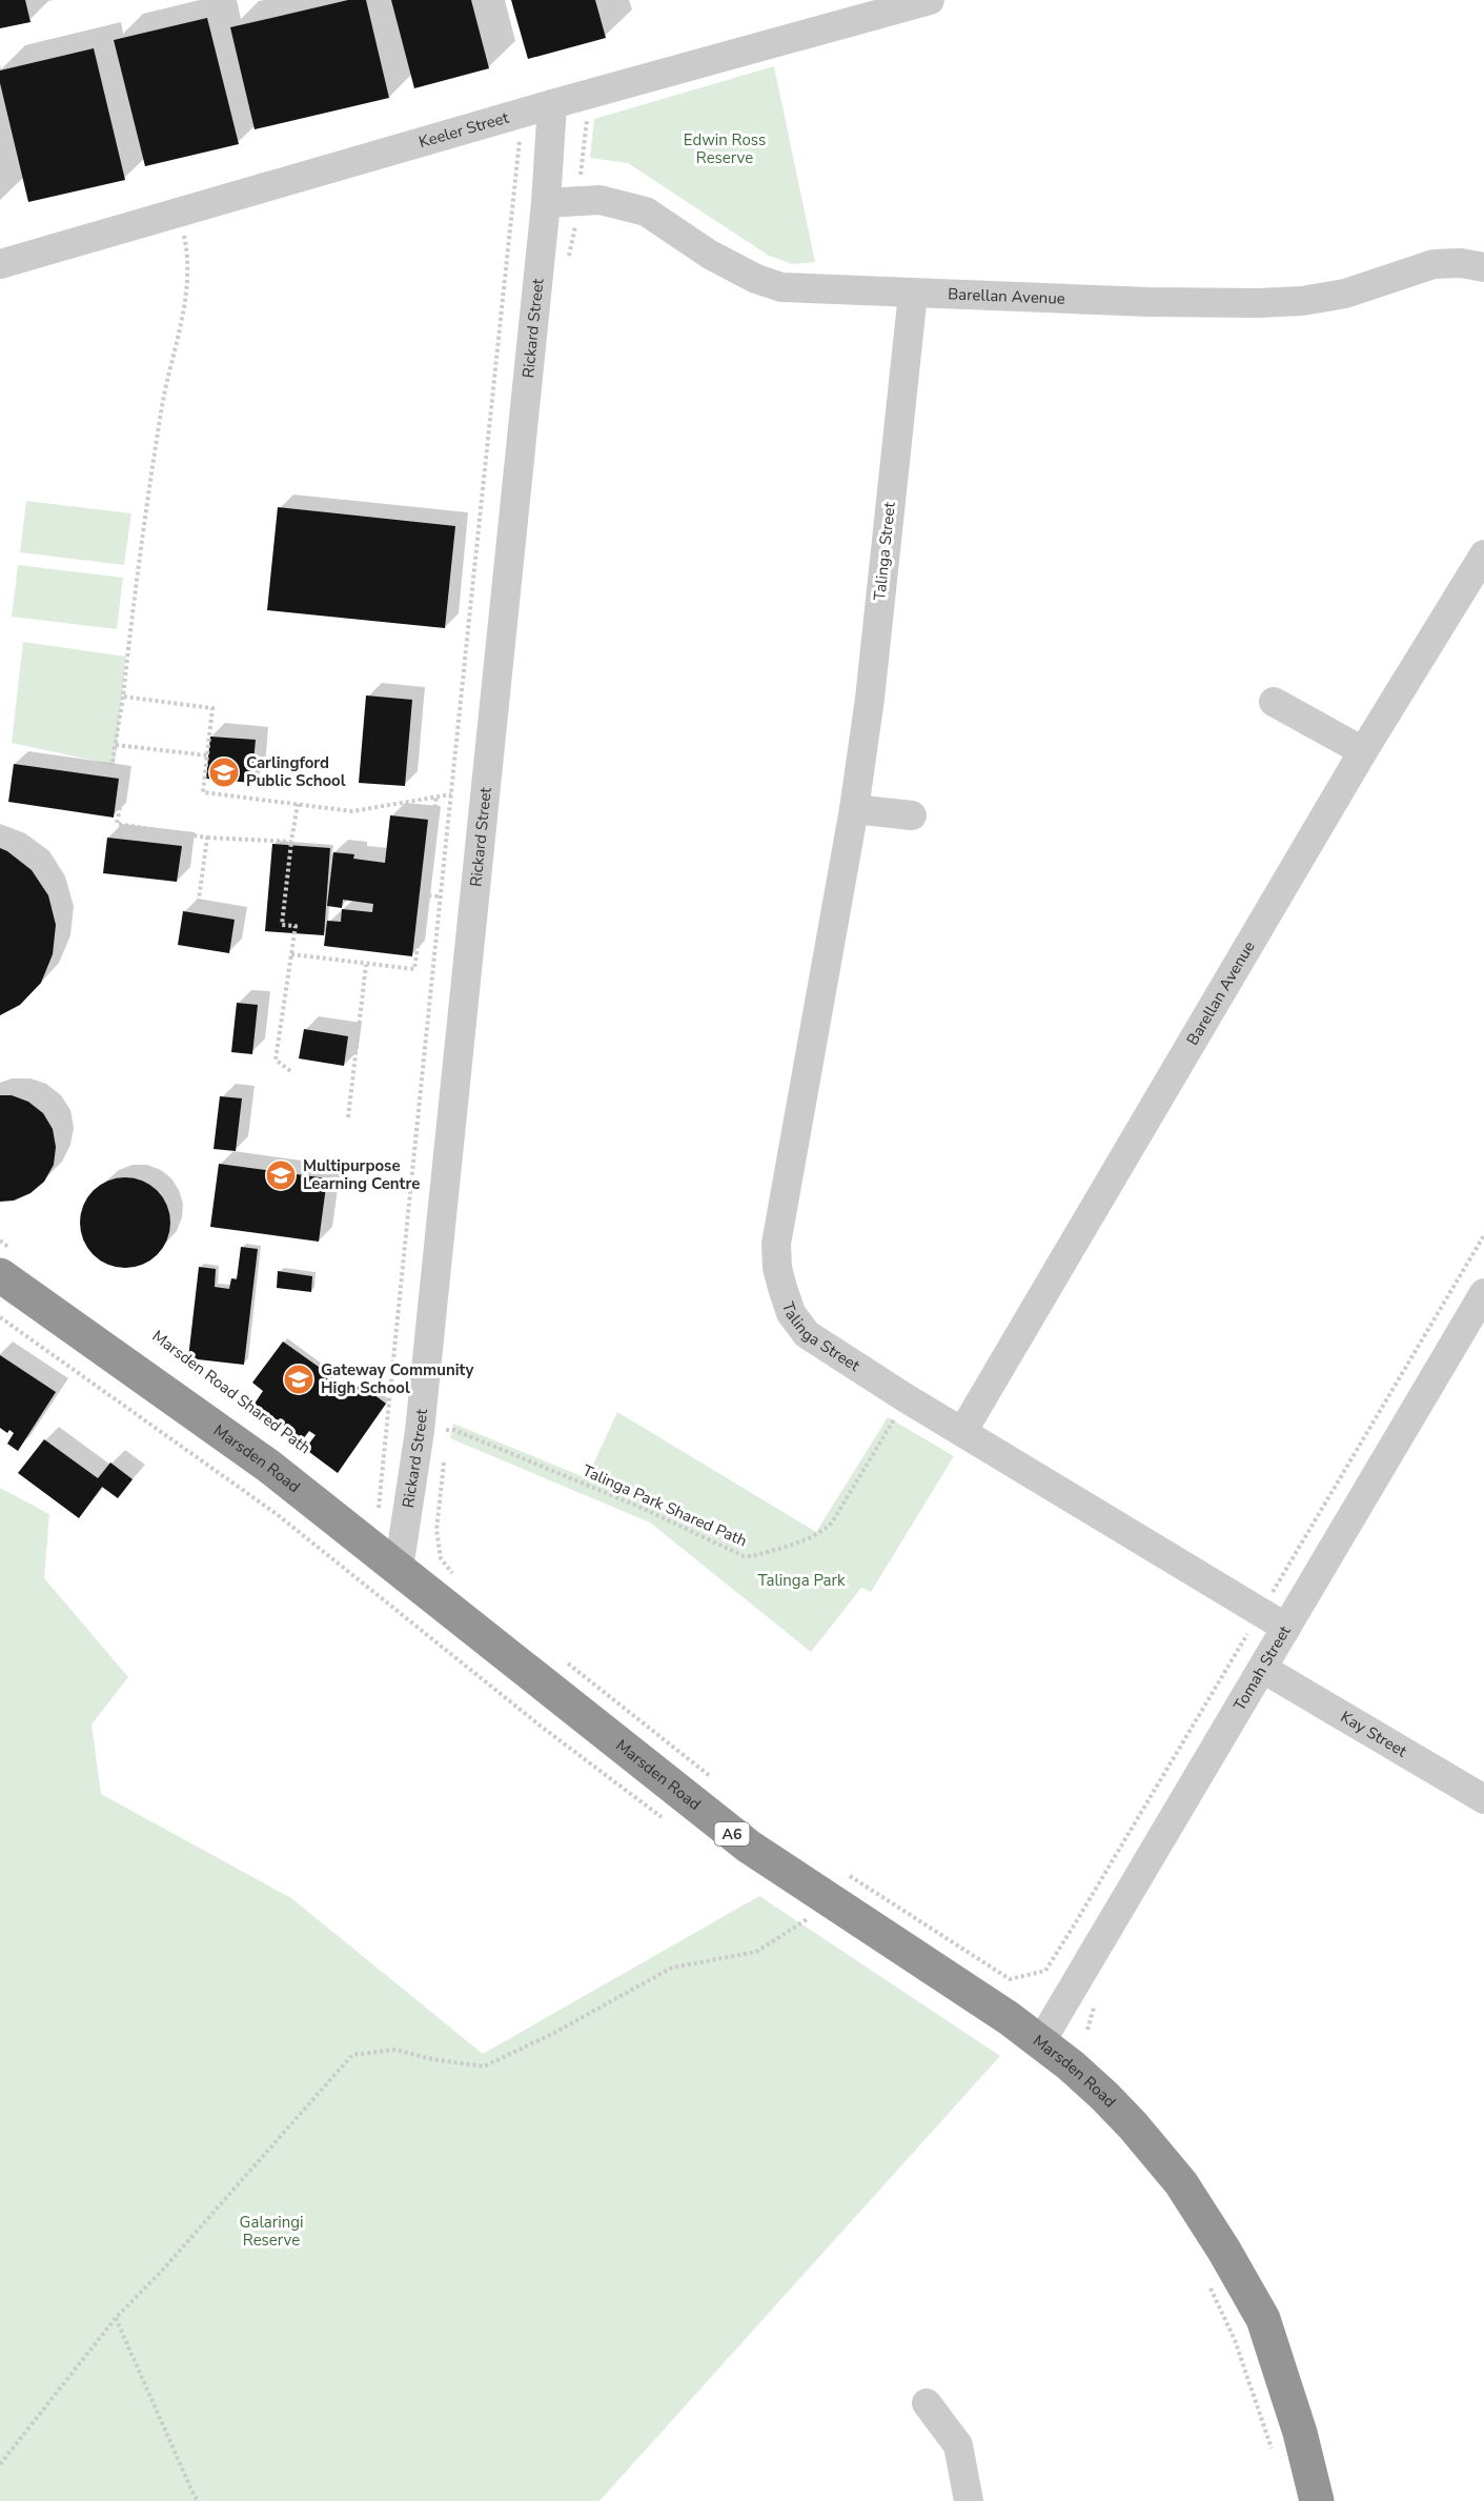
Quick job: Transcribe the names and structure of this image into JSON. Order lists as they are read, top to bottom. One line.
{"streets":{"highway":["Marsden Road","A6"],"street":["Keeler Street","Barellan Avenue","Rickard Street","Talinga Street","Tomah Street","Kay Street"],"path":["Talinga Park Shared Path"]},"crossings":[["Keeler Street","Rickard Street"],["Barellan Avenue","Rickard Street"],["Barellan Avenue","Talinga Street"],["Rickard Street","Marsden Road"],["Talinga Street","Tomah Street"],["Marsden Road","Tomah Street"],["Tomah Street","Kay Street"]],"parks":["Edwin Ross Reserve","Talinga Park","Galaringi Reserve"],"places":{"school or university":["Carlingford Public School","Multipurpose Learning Centre","Gateway Community High School"]}}
